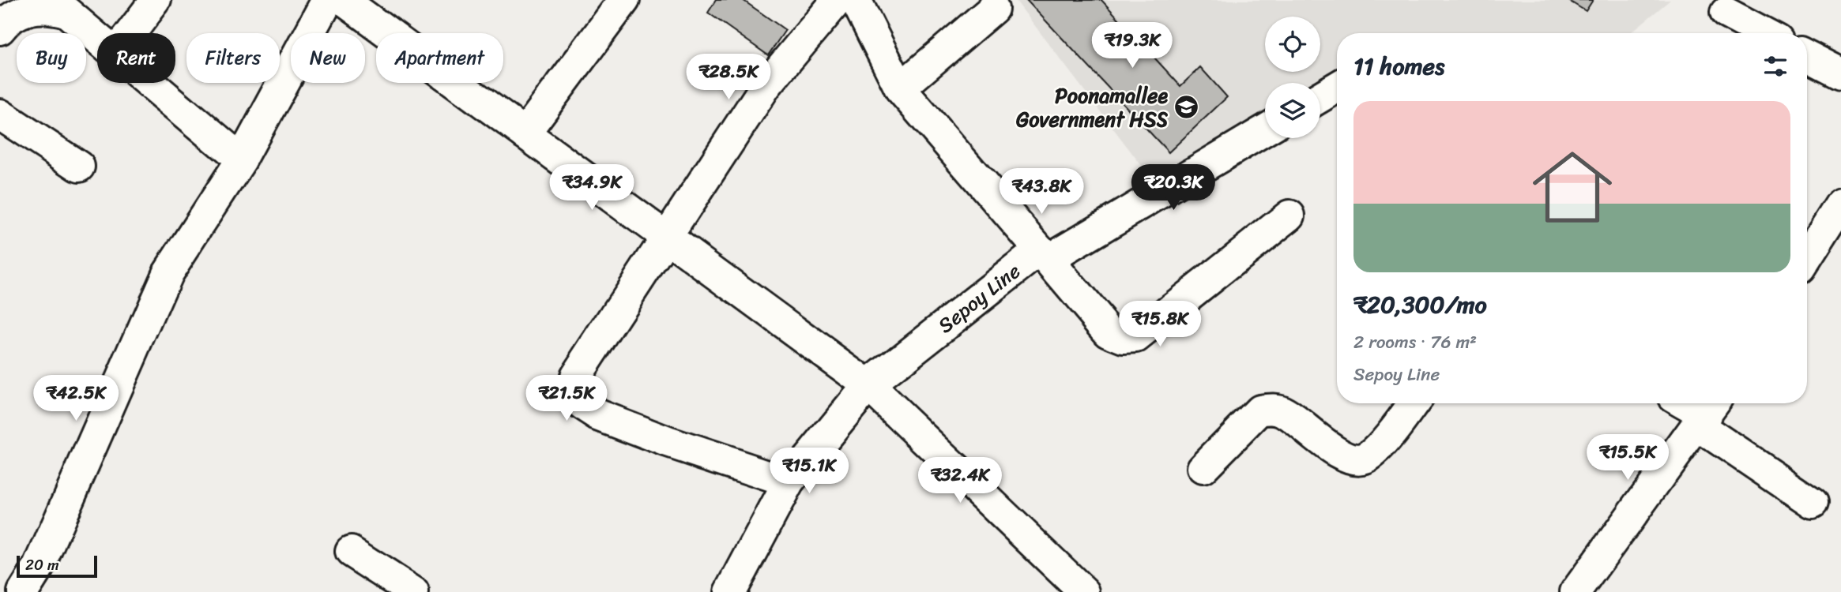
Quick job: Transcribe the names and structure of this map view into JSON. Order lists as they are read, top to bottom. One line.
{"streets":{"street":["Sepoy Line"]},"places":{"school or university":["Poonamallee Government HSS"]},"scale_bar":"20 m","page":{"price":["₹19.3K","₹28.5K","₹34.9K","₹20.3K","₹43.8K","₹15.8K","₹42.5K","₹21.5K","₹15.5K","₹15.1K","₹32.4K"],"chip":["Buy","Rent","Filters","New","Apartment"],"heading":"11 homes","list":[{"name":"₹20,300/mo","note":"2 rooms · 76 m² · Sepoy Line"}],"scale":"20 m"}}
